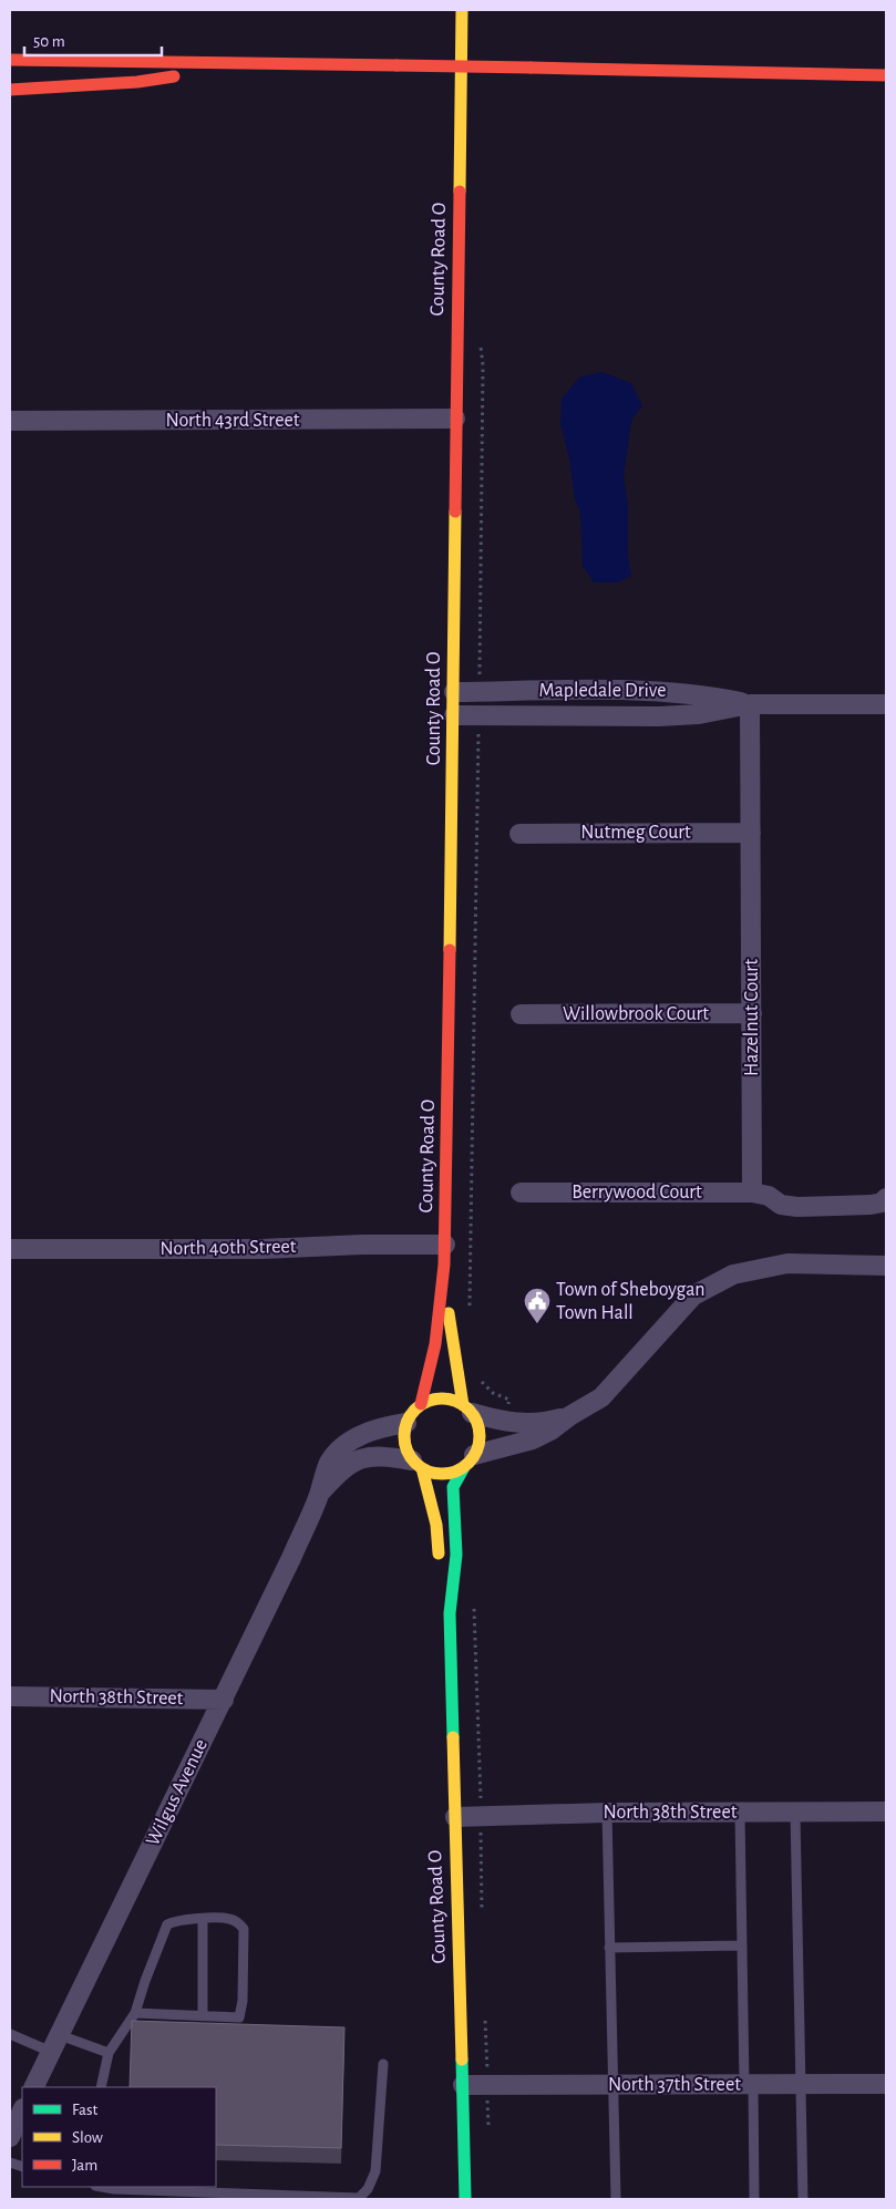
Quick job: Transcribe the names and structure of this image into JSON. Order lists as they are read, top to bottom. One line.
{"streets":{"main road":["County Road O"],"street":["North 43rd Street","Mapledale Drive","Nutmeg Court","Willowbrook Court","Hazelnut Court","Berrywood Court","North 40th Street","North 38th Street","Wilgus Avenue","North 37th Street"]},"crossings":[["County Road O","North 43rd Street"],["County Road O","Mapledale Drive"],["County Road O","North 40th Street"],["County Road O","North 38th Street"],["County Road O","Wilgus Avenue"],["County Road O","North 37th Street"],["Mapledale Drive","Hazelnut Court"],["Nutmeg Court","Hazelnut Court"],["Willowbrook Court","Hazelnut Court"],["Hazelnut Court","Berrywood Court"],["North 38th Street","Wilgus Avenue"]],"places":{"public building":["Town of Sheboygan Town Hall"]},"legend":["Fast","Slow","Jam"],"scale_bar":"50 m"}
